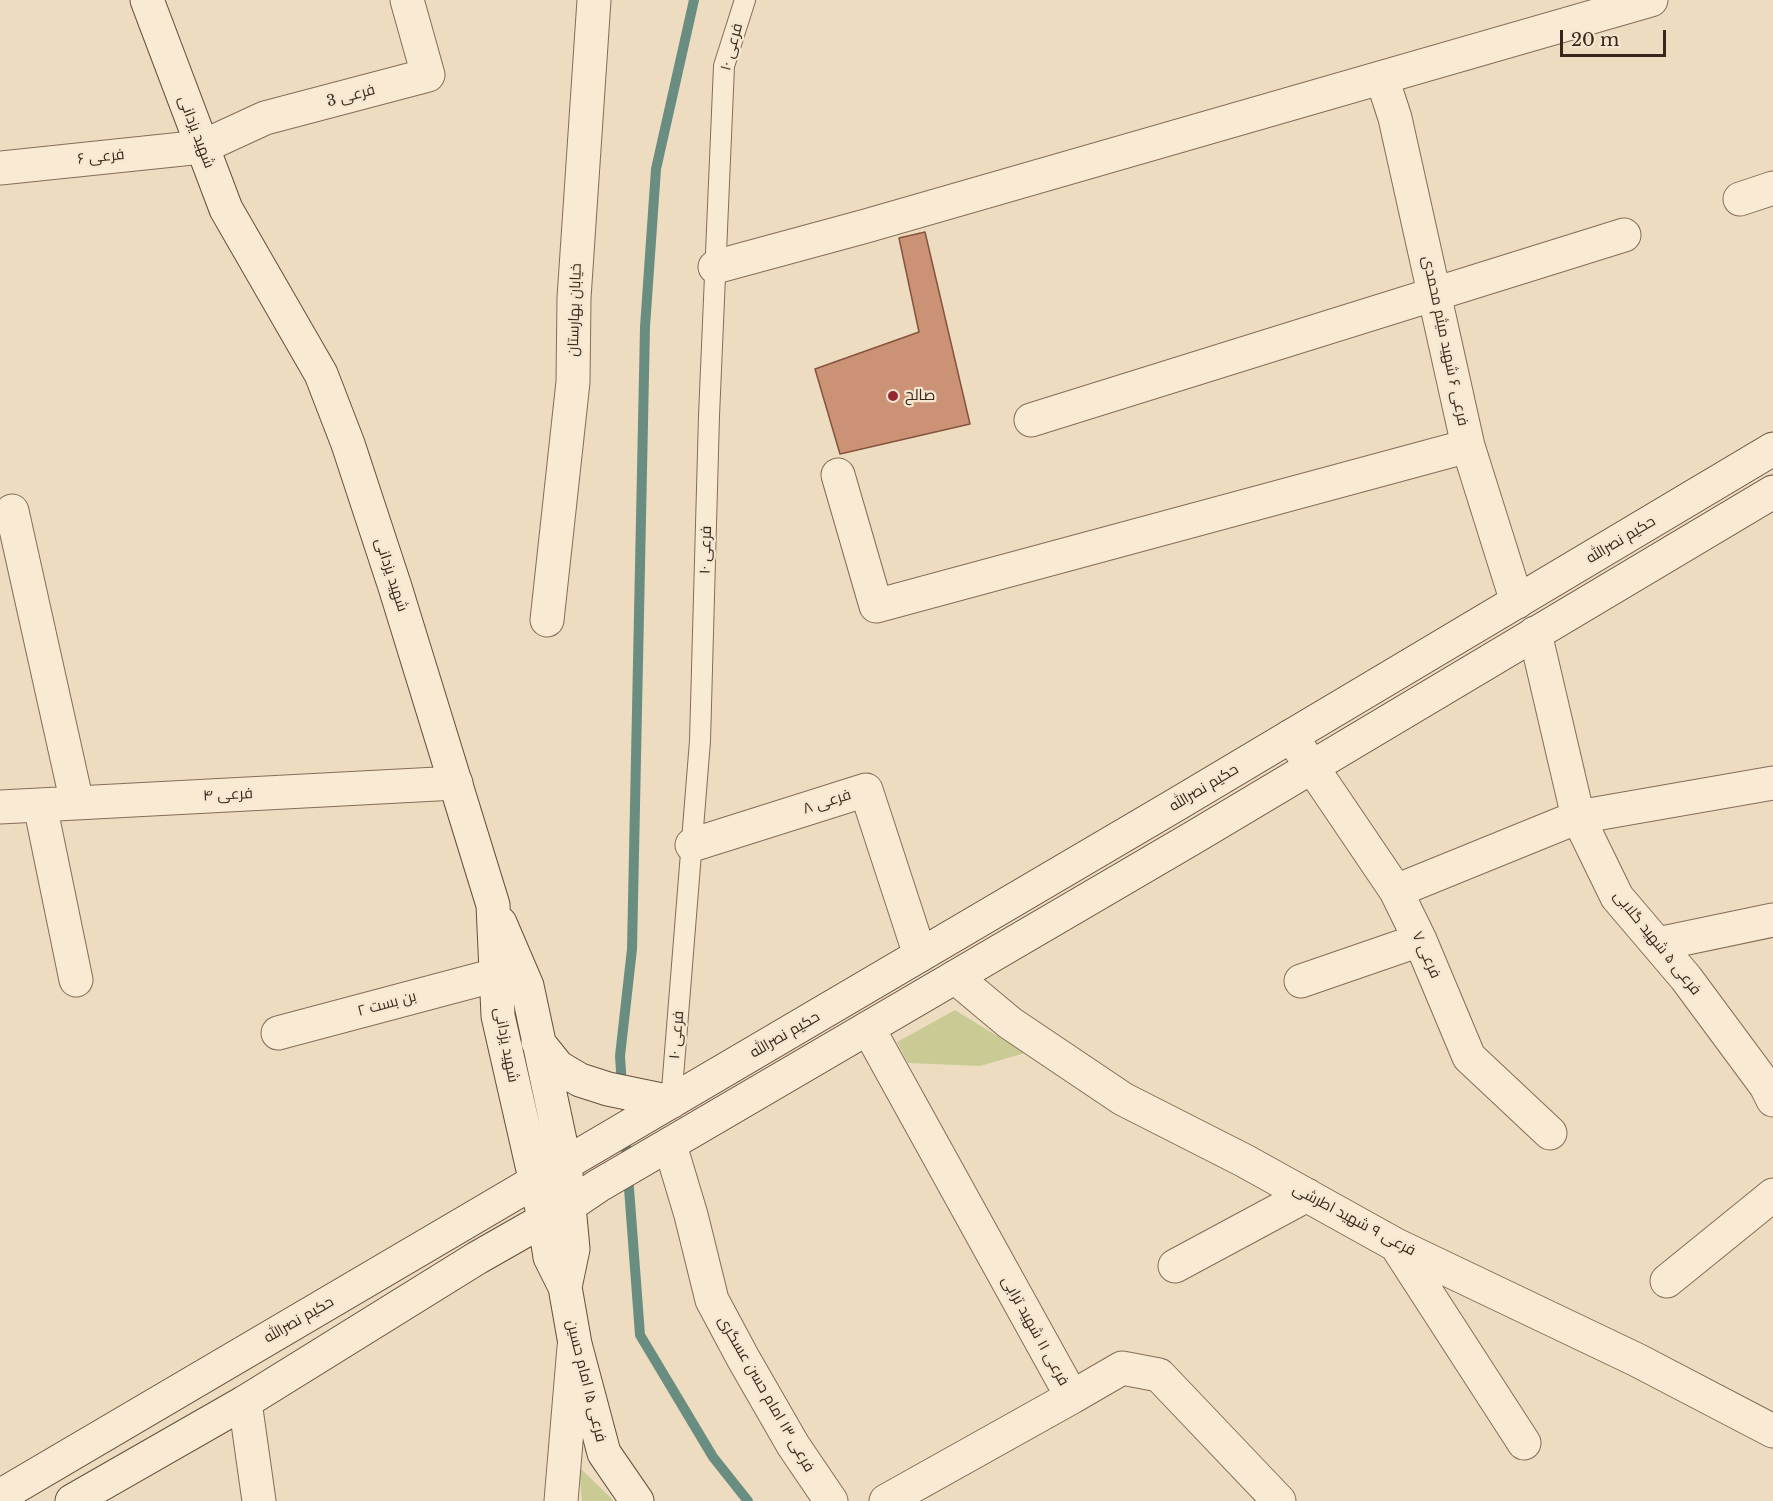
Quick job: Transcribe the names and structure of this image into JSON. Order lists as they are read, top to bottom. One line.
{"streets":{"street":["فرعی 3","شهید یزدانی","فرعی ۶","خیابان بهارستان","فرعی ۶ شهید میثم محمدی","حکیم نصرالله","فرعی ۴","فرعی ۸","فرعی ۵ شهید گلابی","فرعی ۷","بن بست ۲","فرعی ۹ شهید اطرشی","فرعی ۱۱ شهید ترابی","فرعی ۱۵ امام حسین","فرعی ۱۳ امام حسن عسگری"],"lane":["فرعی ۱۰"]},"crossings":[["فرعی ۱۰","حکیم نصرالله"],["فرعی ۱۰","فرعی ۸"],["فرعی 3","شهید یزدانی"],["فرعی 3","فرعی ۶"],["شهید یزدانی","فرعی ۶"],["شهید یزدانی","حکیم نصرالله"],["شهید یزدانی","فرعی ۴"],["شهید یزدانی","بن بست ۲"],["شهید یزدانی","فرعی ۱۵ امام حسین"],["فرعی ۶ شهید میثم محمدی","حکیم نصرالله"],["فرعی ۶ شهید میثم محمدی","فرعی ۵ شهید گلابی"],["حکیم نصرالله","فرعی ۸"],["حکیم نصرالله","فرعی ۷"],["حکیم نصرالله","فرعی ۹ شهید اطرشی"],["فرعی ۸","فرعی ۹ شهید اطرشی"]],"places":["صالح"],"scale_bar":"20 m"}
